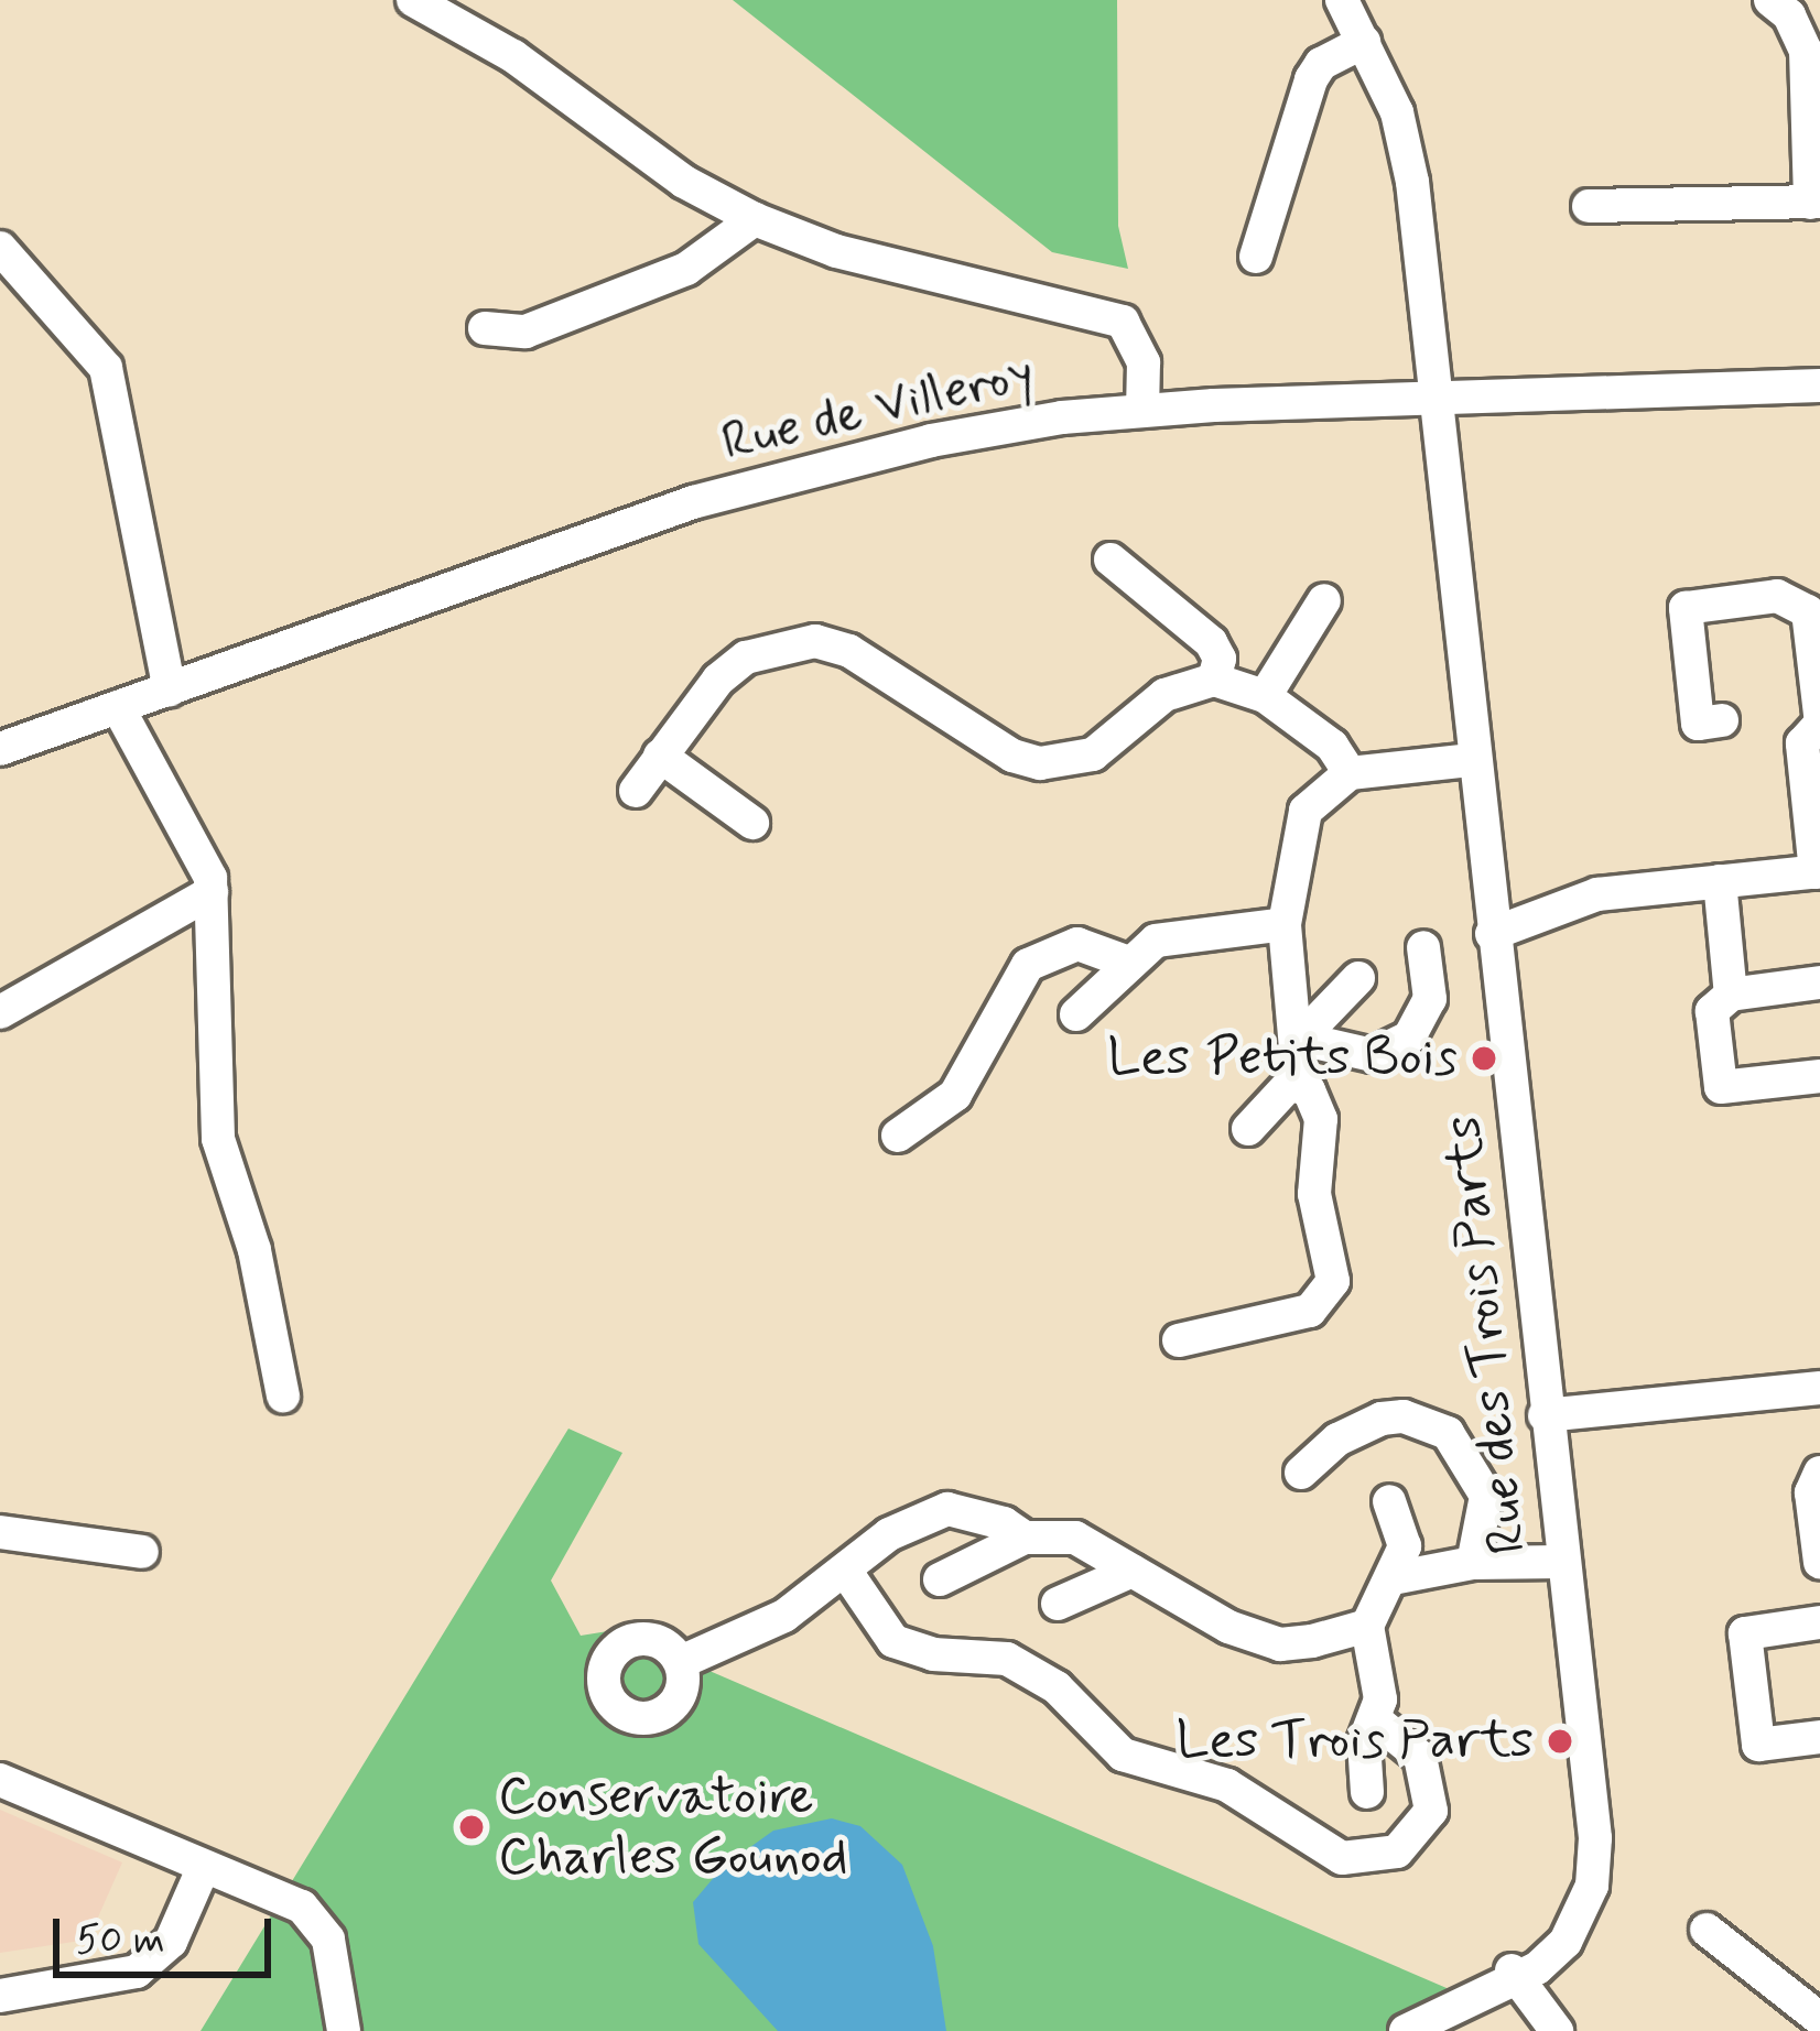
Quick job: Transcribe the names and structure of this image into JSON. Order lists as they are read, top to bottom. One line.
{"streets":{"street":["Rue de Villeroy","Rue des Trois Parts"]},"crossings":[["Rue de Villeroy","Rue des Trois Parts"]],"places":["Les Petits Bois","Les Trois Parts","Conservatoire Charles Gounod"],"scale_bar":"50 m"}
